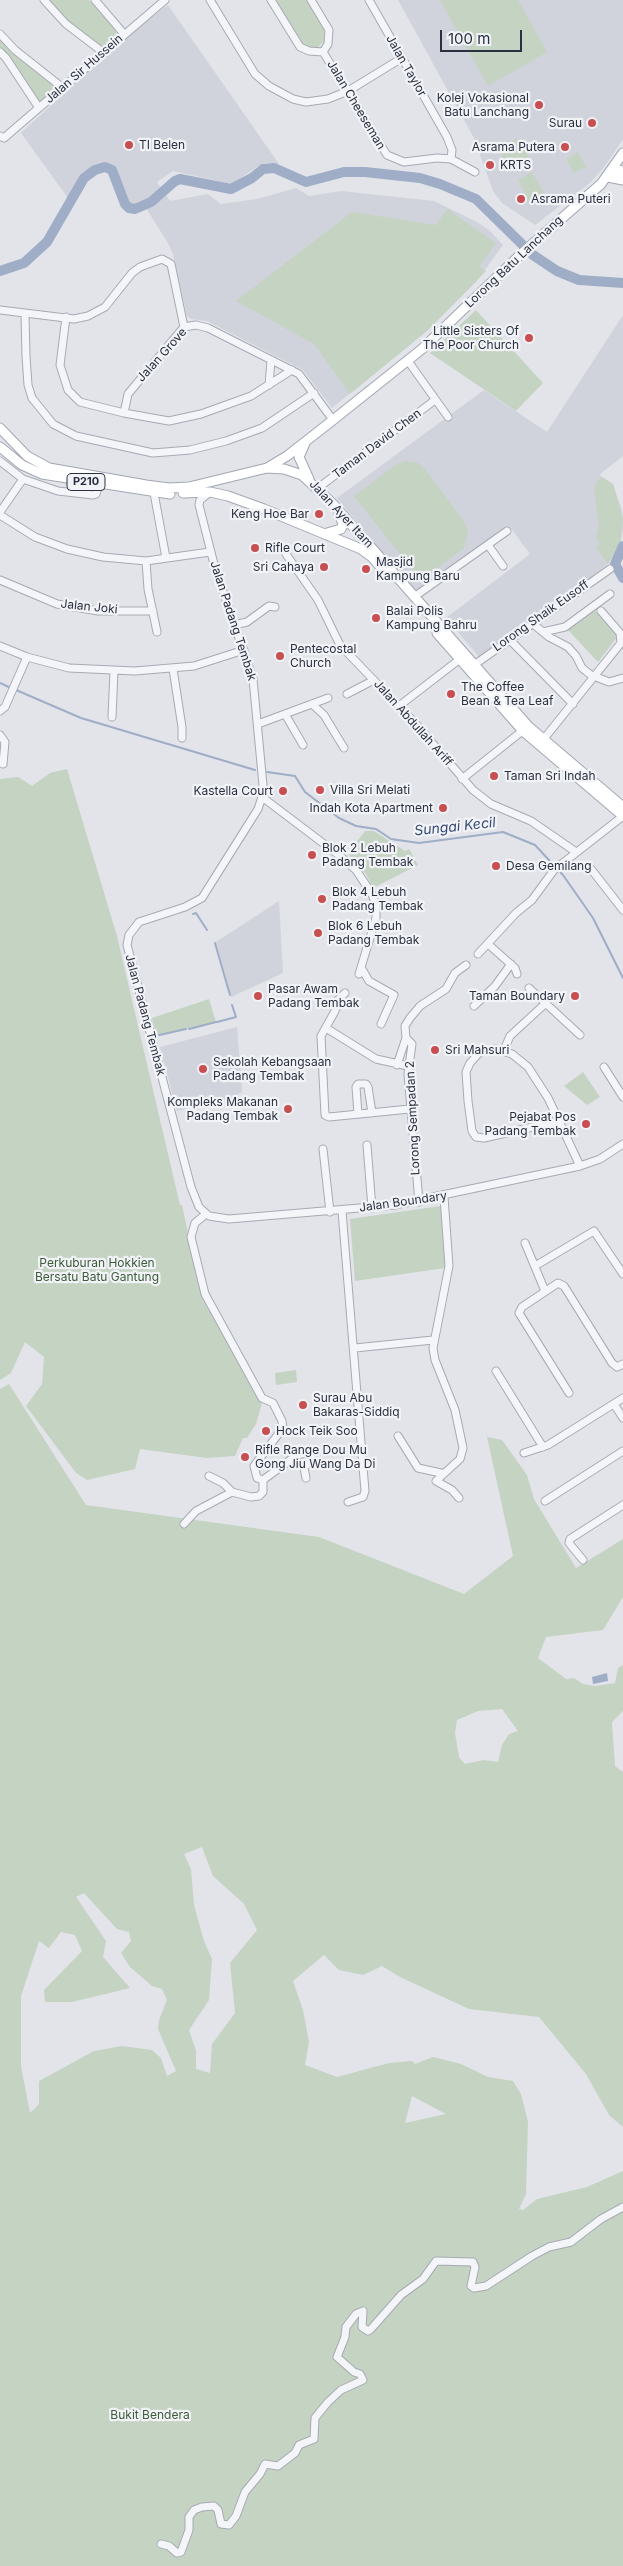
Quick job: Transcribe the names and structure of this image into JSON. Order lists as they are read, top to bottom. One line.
{"streets":{"main road":["Lorong Batu Lanchang","P210","Jalan Ayer Itam"],"street":["Jalan Taylor","Jalan Sir Hussein","Jalan Cheeseman","Jalan Grove","Taman David Chen","Jalan Joki","Lorong Shaik Eusoff","Jalan Padang Tembak","Jalan Abdullah Ariff","Lorong Sempadan 2","Jalan Boundary"]},"crossings":[["Jalan Taylor","Jalan Cheeseman"],["Lorong Batu Lanchang","Jalan Grove"],["Lorong Batu Lanchang","Jalan Ayer Itam"],["Taman David Chen","Jalan Ayer Itam"],["Jalan Ayer Itam","Lorong Shaik Eusoff"],["Jalan Ayer Itam","Jalan Padang Tembak"],["Jalan Padang Tembak","Jalan Boundary"],["Lorong Sempadan 2","Jalan Boundary"]],"water":["Sungai Kecil"],"parks":["Perkuburan Hokkien Bersatu Batu Gantung","Bukit Bendera"],"places":["Kolej Vokasional Batu Lanchang","Surau","TI Belen","Asrama Putera","KRTS","Asrama Puteri","Little Sisters Of The Poor Church","Keng Hoe Bar","Rifle Court","Sri Cahaya","Masjid Kampung Baru","Balai Polis Kampung Bahru","Pentecostal Church","The Coffee Bean & Tea Leaf","Taman Sri Indah","Villa Sri Melati","Kastella Court","Indah Kota Apartment","Blok 2 Lebuh Padang Tembak","Desa Gemilang","Blok 4 Lebuh Padang Tembak","Blok 6 Lebuh Padang Tembak","Pasar Awam Padang Tembak","Taman Boundary","Sri Mahsuri","Sekolah Kebangsaan Padang Tembak","Kompleks Makanan Padang Tembak","Pejabat Pos Padang Tembak","Surau Abu Bakaras-Siddiq","Hock Teik Soo","Rifle Range Dou Mu Gong Jiu Wang Da Di"],"scale_bar":"100 m"}
